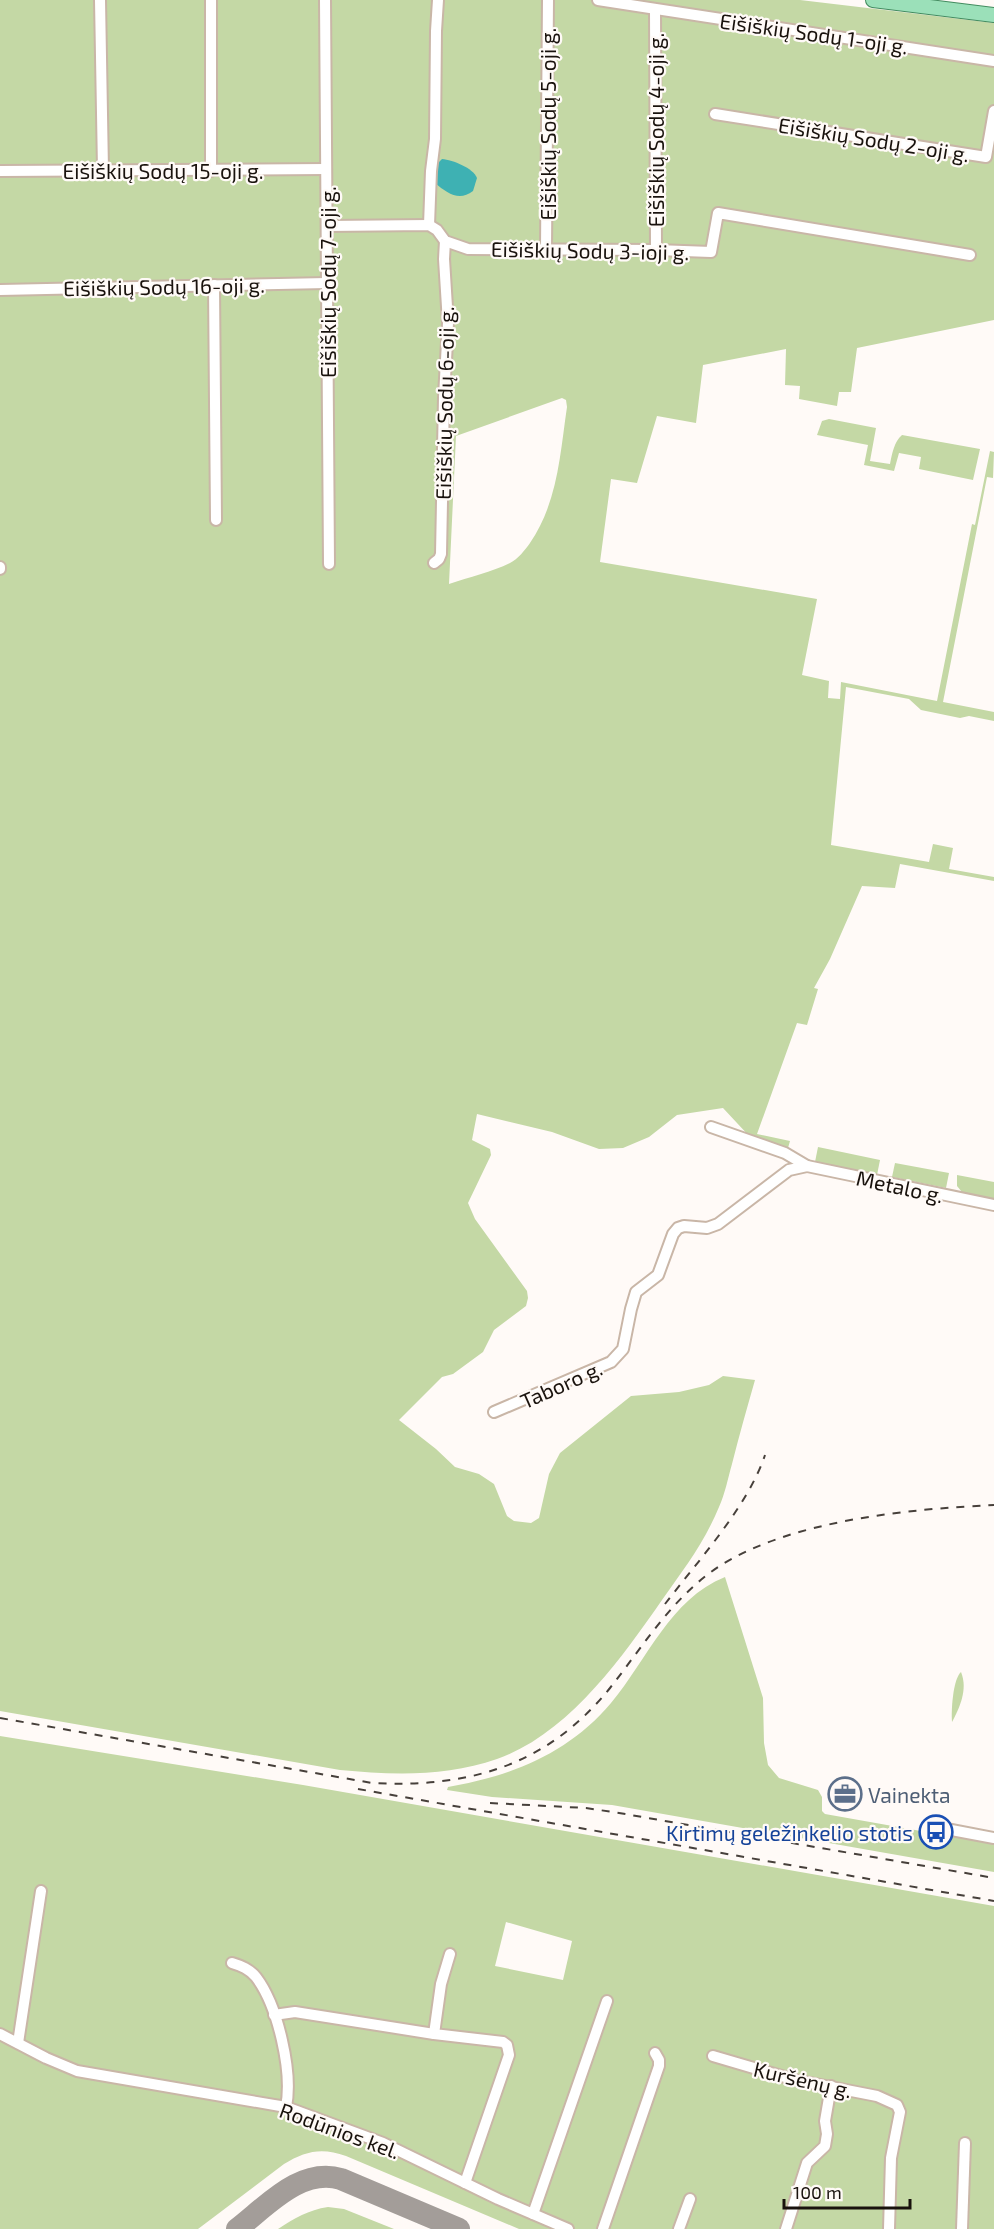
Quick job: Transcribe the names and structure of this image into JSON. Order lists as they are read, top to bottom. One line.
{"streets":{"street":["Eišiškių Sodų 1-oji g.","Eišiškių Sodų 5-oji g.","Eišiškių Sodų 4-oji g.","Eišiškių Sodų 2-oji g.","Eišiškių Sodų 15-oji g.","Eišiškių Sodų 3-ioji g.","Eišiškių Sodų 7-oji g.","Eišiškių Sodų 16-oji g.","Eišiškių Sodų 6-oji g.","Metalo g.","Taboro g.","Kuršėnų g.","Rodūnios kel."]},"crossings":[["Eišiškių Sodų 1-oji g.","Eišiškių Sodų 4-oji g."],["Eišiškių Sodų 5-oji g.","Eišiškių Sodų 3-ioji g."],["Eišiškių Sodų 4-oji g.","Eišiškių Sodų 3-ioji g."],["Eišiškių Sodų 15-oji g.","Eišiškių Sodų 7-oji g."],["Eišiškių Sodų 3-ioji g.","Eišiškių Sodų 6-oji g."],["Eišiškių Sodų 7-oji g.","Eišiškių Sodų 16-oji g."],["Metalo g.","Taboro g."]],"places":{"office":["Vainekta"],"bus stop":["Kirtimų geležinkelio stotis"]},"scale_bar":"100 m"}
